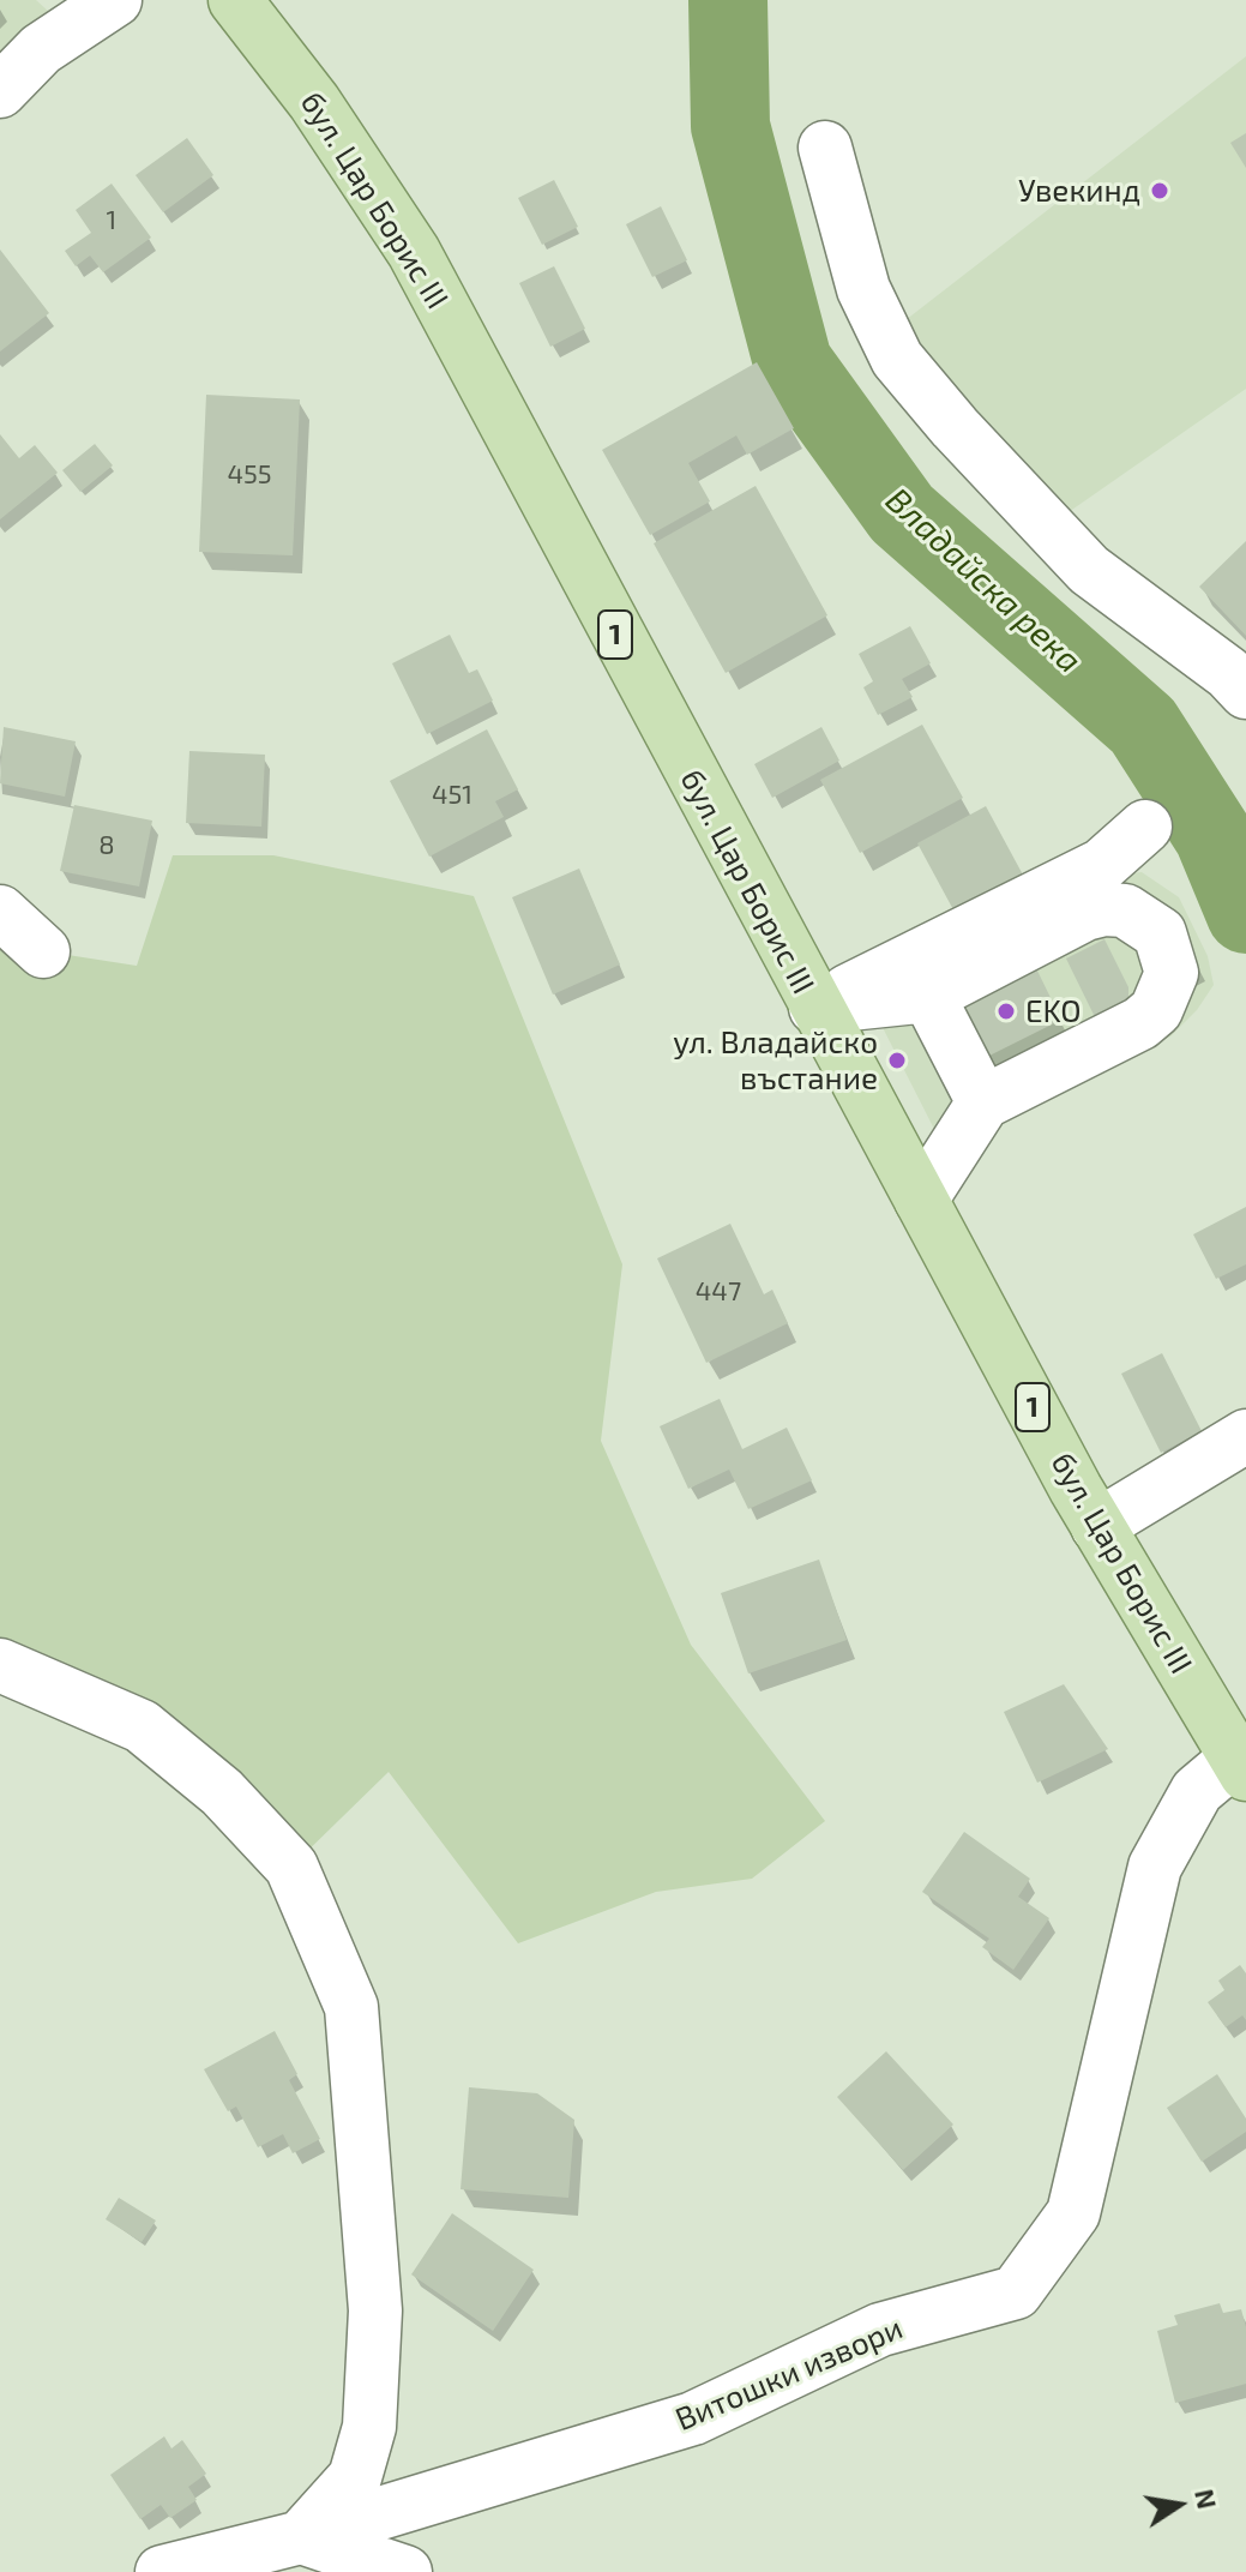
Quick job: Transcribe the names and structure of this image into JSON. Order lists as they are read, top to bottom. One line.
{"streets":{"main road":["бул. Цар Борис III","1"],"street":["Витошки извори"]},"crossings":[["бул. Цар Борис III","Витошки извори"]],"water":["Владайска река"],"places":["Увекинд","EKO","ул. Владайско въстание"],"house_numbers":["1","455","451","8","447"],"north":"right"}
